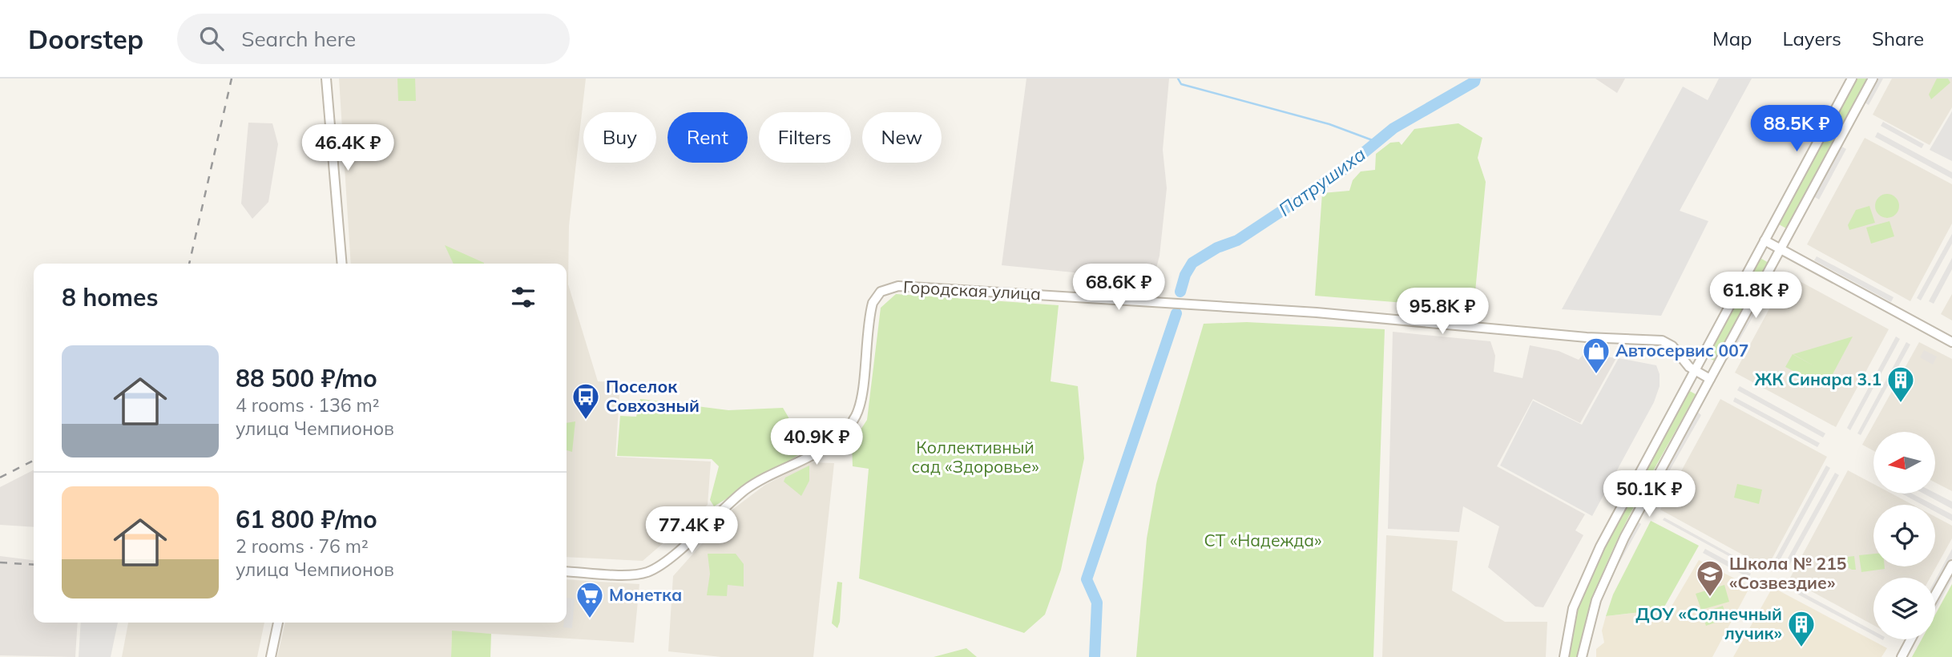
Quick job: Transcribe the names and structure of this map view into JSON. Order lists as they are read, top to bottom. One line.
{"streets":{"street":["Городская улица"]},"water":["Патрушиха"],"parks":["Коллективный сад «Здоровье»","СТ «Надежда»"],"places":{"shop":["Автосервис 007"],"building":["ЖК Синара 3.1","ДОУ «Солнечный лучик»"],"bus stop":["Поселок Совхозный"],"school or university":["Школа № 215 «Созвездие»"],"supermarket":["Монетка"]},"north":"left","page":{"header":"Doorstep","search":"Search here","nav":["Map","Layers","Share"],"price":["88.5K ₽","46.4K ₽","68.6K ₽","61.8K ₽","95.8K ₽","40.9K ₽","50.1K ₽","77.4K ₽"],"chip":["Buy","Rent","Filters","New"],"heading":"8 homes","list":[{"name":"88 500 ₽/mo","note":"4 rooms · 136 m² · улица Чемпионов"},{"name":"61 800 ₽/mo","note":"2 rooms · 76 m² · улица Чемпионов"}]}}
